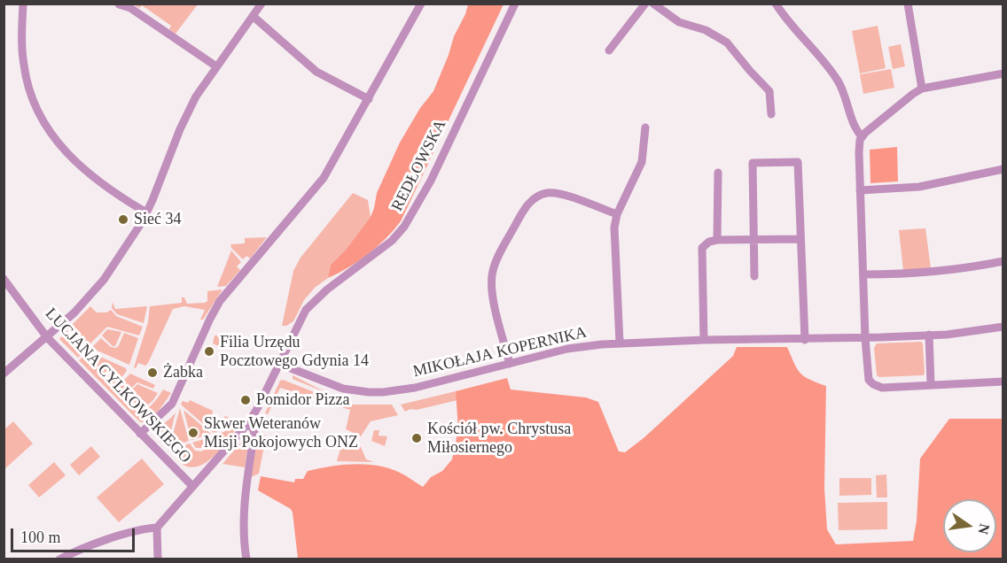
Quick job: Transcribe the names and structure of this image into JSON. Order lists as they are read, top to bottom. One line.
{"streets":{"street":["REDŁOWSKA","MIKOŁAJA KOPERNIKA","LUCJANA CYLKOWSKIEGO"]},"crossings":[["REDŁOWSKA","MIKOŁAJA KOPERNIKA"]],"places":["Sieć 34","Filia Urzędu Pocztowego Gdynia 14","Żabka","Pomidor Pizza","Skwer Weteranów Misji Pokojowych ONZ","Kościół pw. Chrystusa Miłosiernego"],"scale_bar":"100 m","north":"right"}
